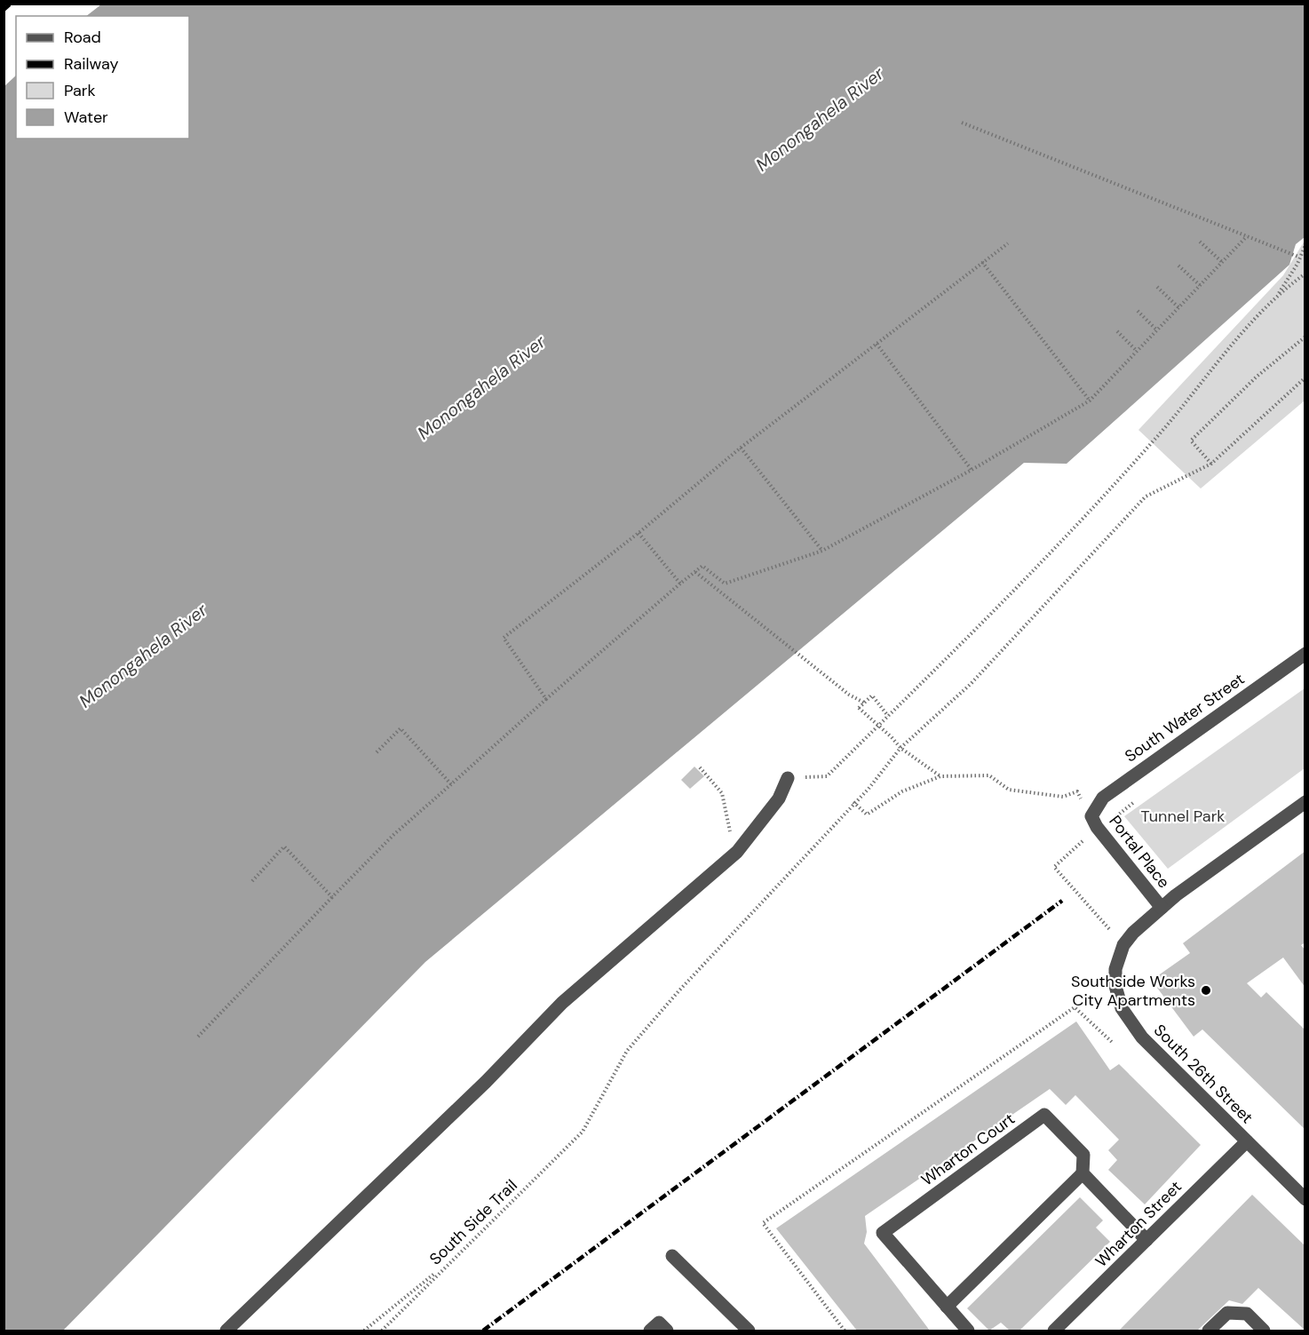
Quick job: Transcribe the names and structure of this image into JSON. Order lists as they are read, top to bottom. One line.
{"streets":{"street":["South Water Street","Portal Place","South 26th Street","Wharton Court","Wharton Street"],"path":["South Side Trail"]},"crossings":[["South Water Street","Portal Place"],["Portal Place","South 26th Street"],["South 26th Street","Wharton Street"]],"water":["Monongahela River"],"parks":["Tunnel Park"],"places":["Southside Works City Apartments"],"legend":["Road","Railway","Park","Water"]}
